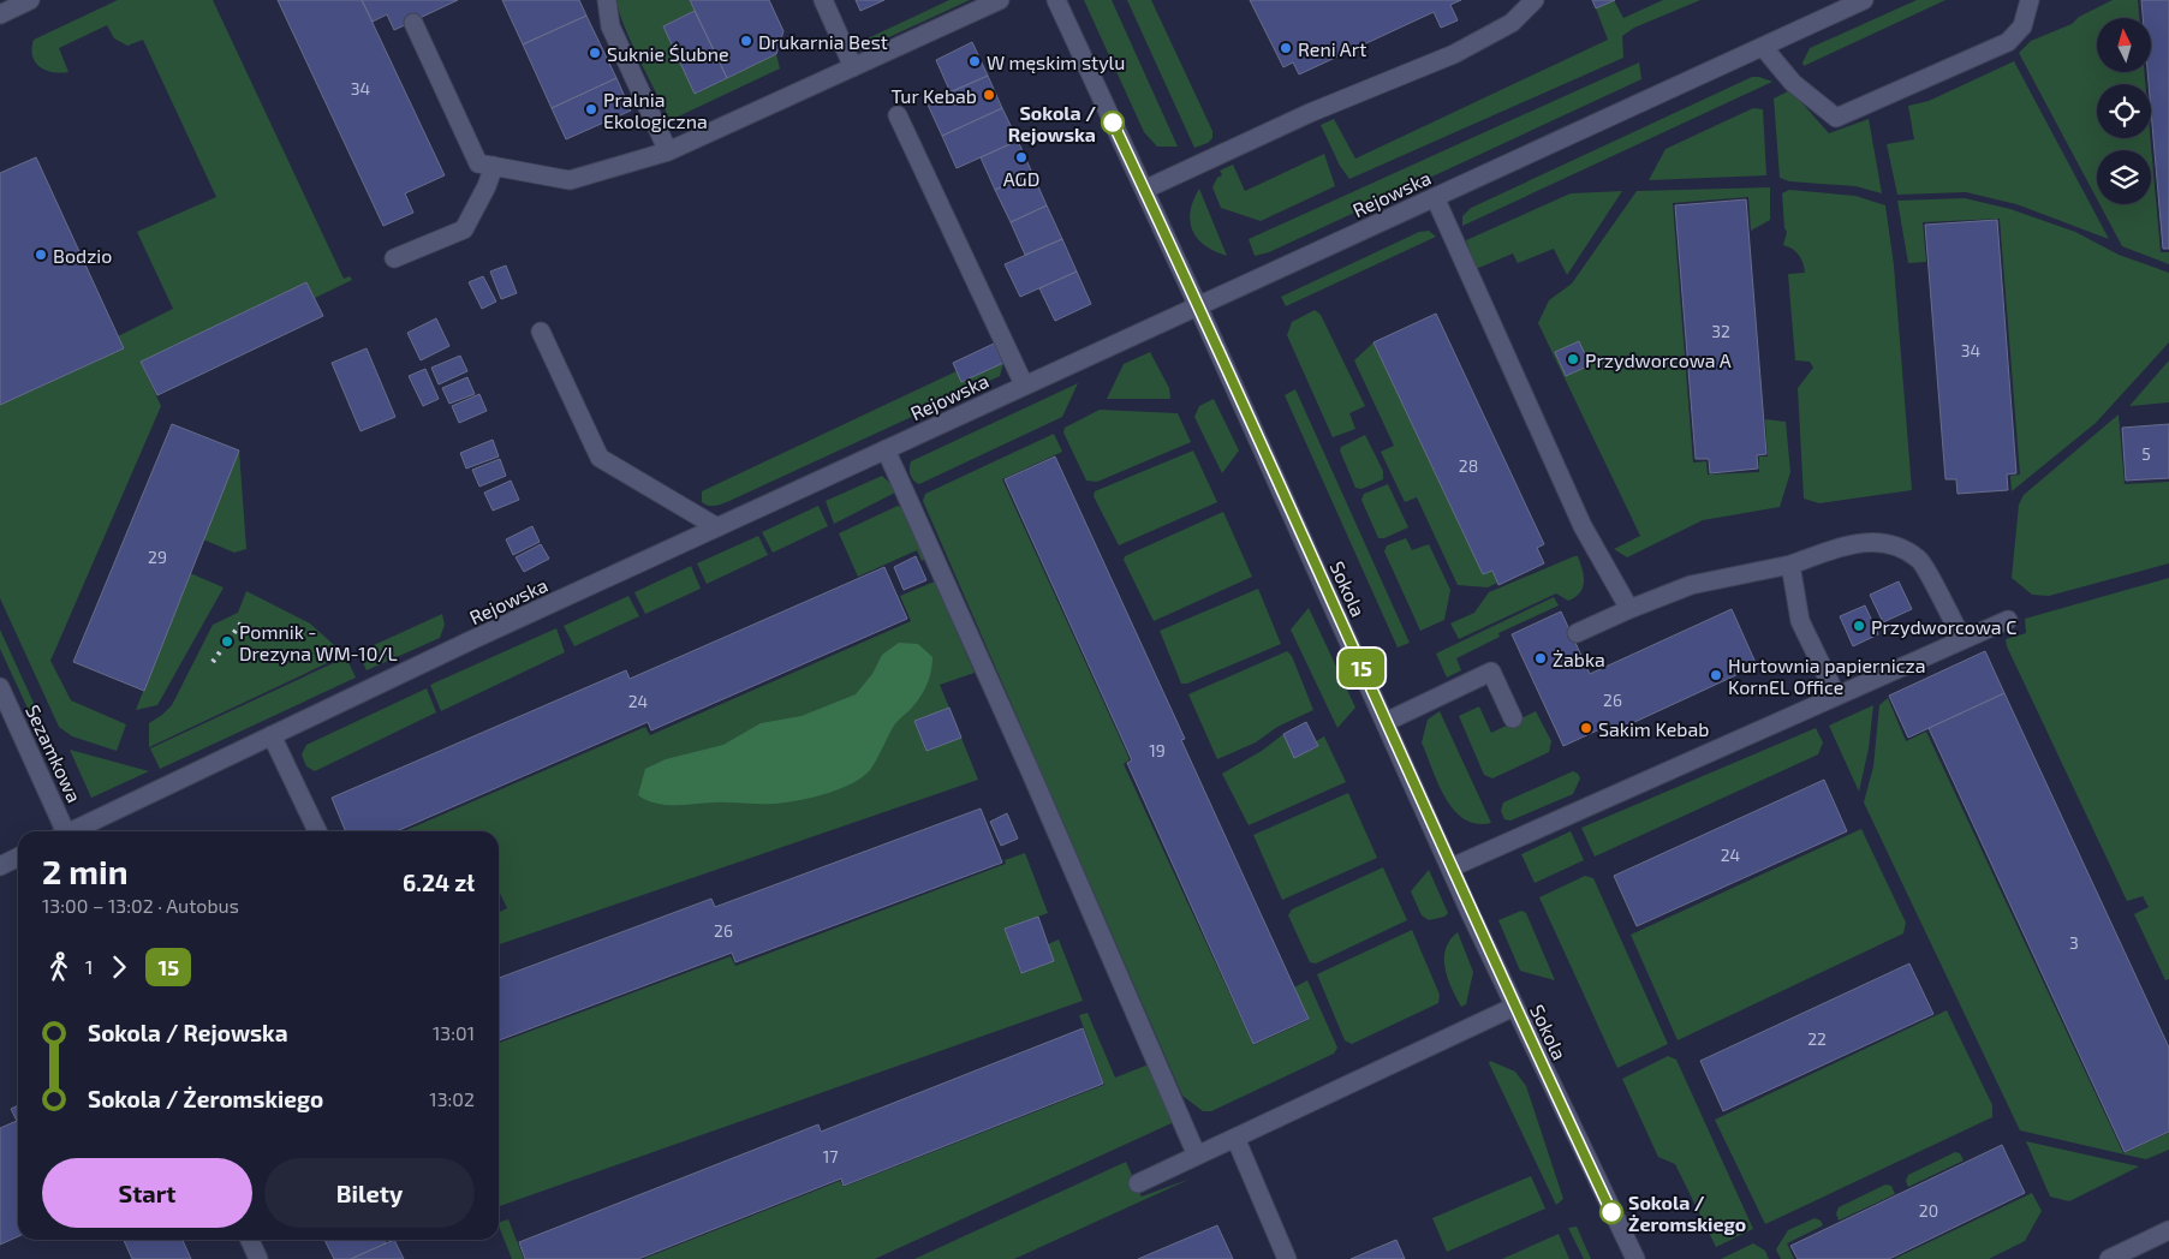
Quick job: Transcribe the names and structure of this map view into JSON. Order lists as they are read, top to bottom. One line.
{"streets":{"street":["Rejowska","Sokola","Sezamkowa"]},"crossings":[["Rejowska","Sokola"]],"places":["Drukarnia Best","Reni Art","Suknie Ślubne","W męskim stylu","Tur Kebab","Pralnia Ekologiczna","Sokola / Rejowska","AGD","Bodzio","Przydworcowa A","Przydworcowa C","Pomnik - Drezyna WM-10/L","Żabka","Hurtownia papiernicza KornEL Office","Sakim Kebab","Sokola / Żeromskiego"],"lines":["bus line 15"],"house_numbers":["34","32","34","5","28","29","26","24","19","24","26","3","22","17","20"],"north":"top","page":{"on_map":"15","heading":["2 min","13:00 – 13:02 · Autobus","6.24 zł"],"legs":["1","15"],"list":[{"name":"Sokola / Rejowska","value":"13:01"},{"name":"Sokola / Żeromskiego","value":"13:02"}],"buttons":["Start","Bilety"]}}
